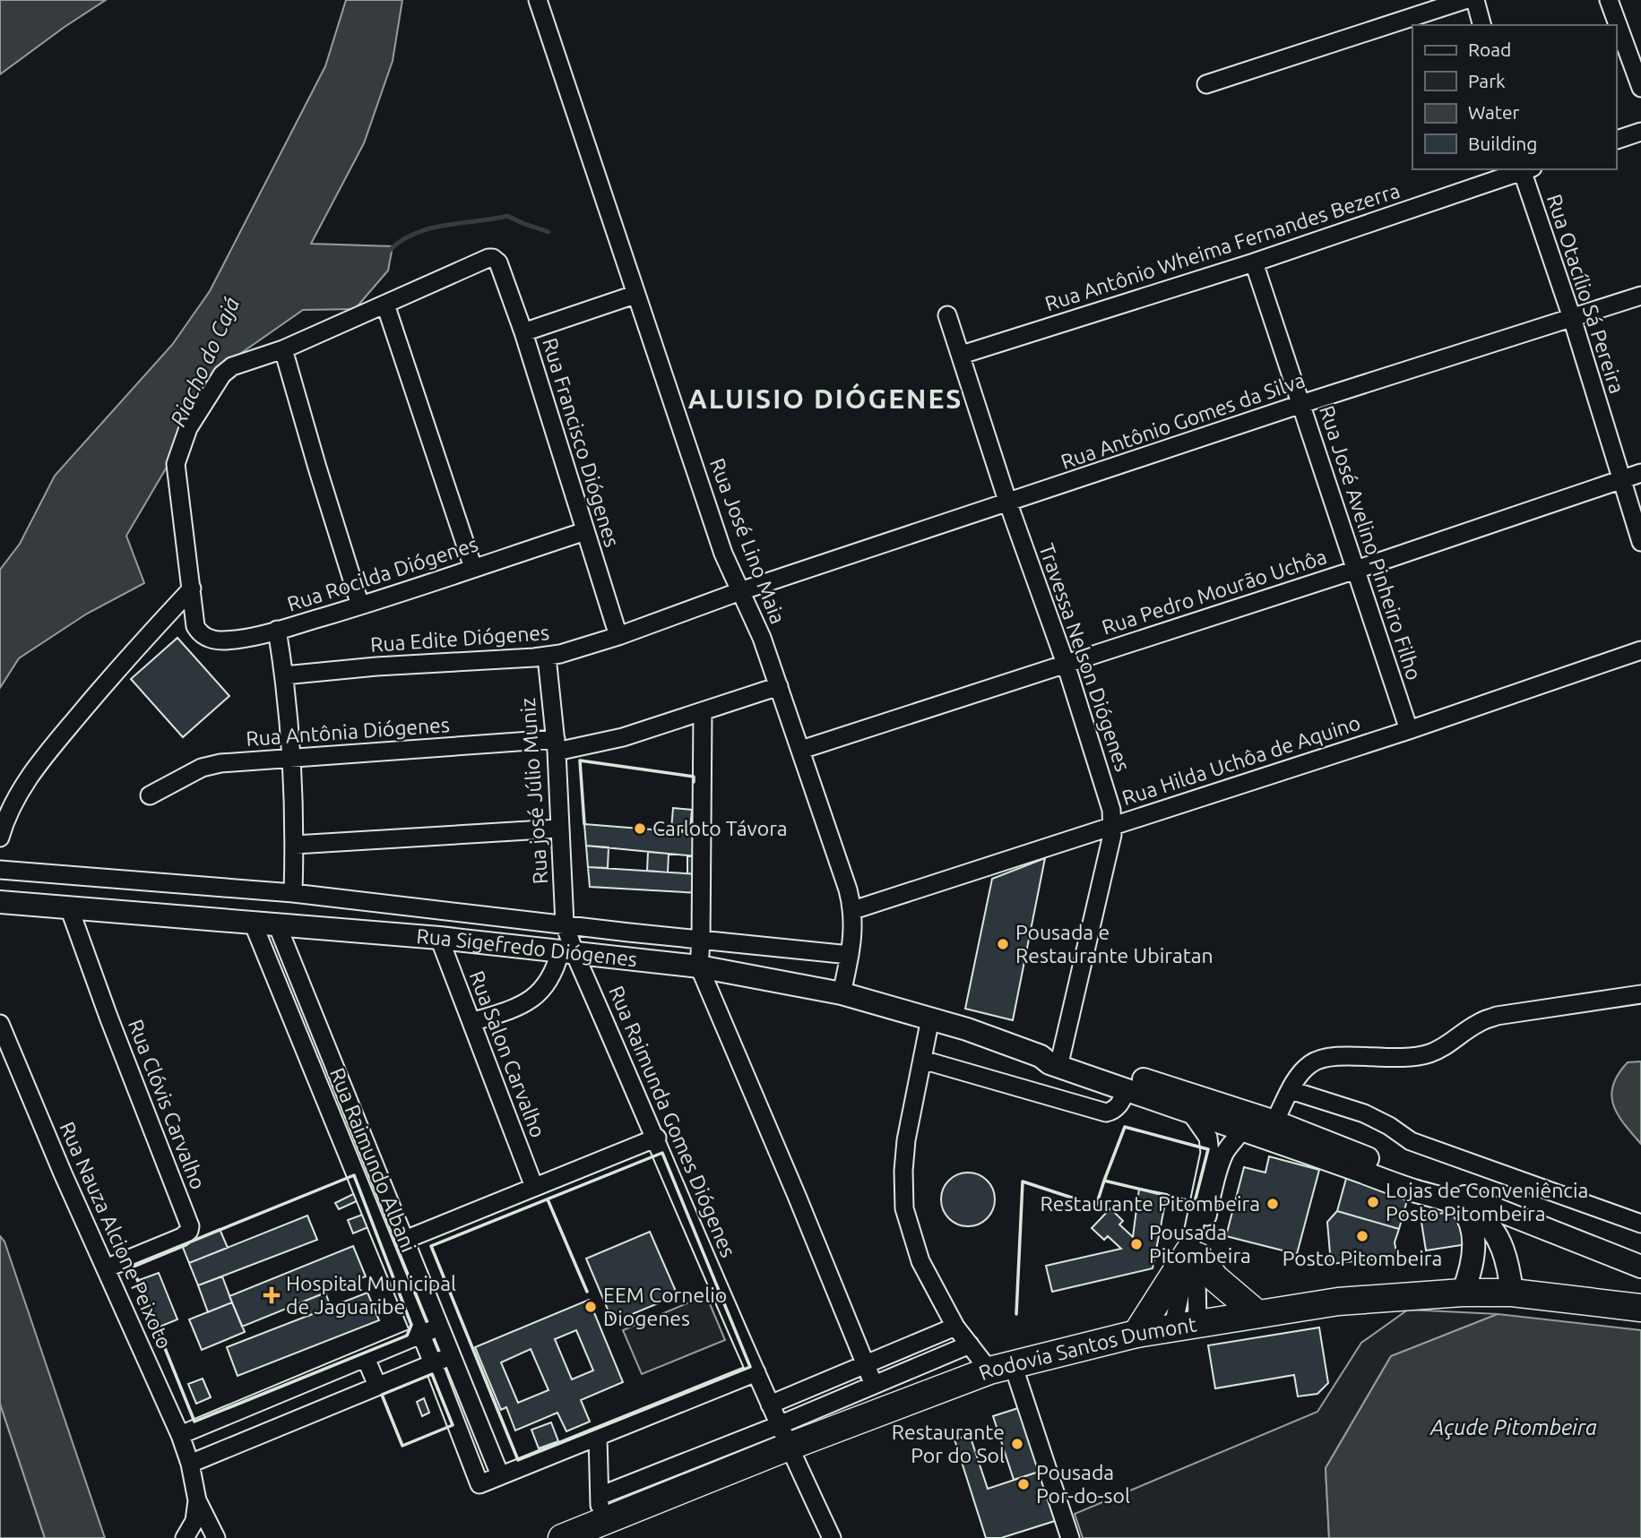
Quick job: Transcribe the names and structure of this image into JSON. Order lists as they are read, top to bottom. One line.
{"streets":{"highway":["Rodovia Santos Dumont"],"main road":["Rua Sigefredo Diógenes"],"street":["Rua Antônio Wheima Fernandes Bezerra","Rua Otacílio Sá Pereira","Rua Antônio Gomes da Silva","Rua Francisco Diógenes","Rua José Lino Maia","Rua José Avelino Pinheiro Filho","Rua Rocilda Diógenes","Rua Pedro Mourão Uchôa","Rua Edite Diógenes","Travessa Nelson Diógenes","Rua Antônia Diógenes","Rua Hilda Uchôa de Aquino","Rua josé Júlio Muniz","Rua Salon Carvalho","Rua Clóvis Carvalho","Rua Raimunda Gomes Diógenes","Rua Raimundo Albani","Rua Nauza Alcione Peixoto"]},"crossings":[["Rua Antônio Wheima Fernandes Bezerra","Rua Otacílio Sá Pereira"],["Rua Antônio Wheima Fernandes Bezerra","Rua José Avelino Pinheiro Filho"],["Rua Antônio Wheima Fernandes Bezerra","Travessa Nelson Diógenes"],["Rua Otacílio Sá Pereira","Rua Antônio Gomes da Silva"],["Rua Otacílio Sá Pereira","Rua Pedro Mourão Uchôa"],["Rua Antônio Gomes da Silva","Rua José Lino Maia"],["Rua Antônio Gomes da Silva","Rua José Avelino Pinheiro Filho"],["Rua Antônio Gomes da Silva","Rua Edite Diógenes"],["Rua Antônio Gomes da Silva","Travessa Nelson Diógenes"],["Rua Francisco Diógenes","Rua Rocilda Diógenes"],["Rua Francisco Diógenes","Rua Edite Diógenes"],["Rua José Lino Maia","Rua Pedro Mourão Uchôa"],["Rua José Lino Maia","Rua Edite Diógenes"],["Rua José Lino Maia","Rua Antônia Diógenes"],["Rua José Lino Maia","Rua Hilda Uchôa de Aquino"],["Rua José Lino Maia","Rua Sigefredo Diógenes"],["Rua José Avelino Pinheiro Filho","Rua Pedro Mourão Uchôa"],["Rua José Avelino Pinheiro Filho","Rua Hilda Uchôa de Aquino"],["Rua Pedro Mourão Uchôa","Travessa Nelson Diógenes"],["Rua Edite Diógenes","Rua josé Júlio Muniz"],["Travessa Nelson Diógenes","Rua Hilda Uchôa de Aquino"],["Travessa Nelson Diógenes","Rua Sigefredo Diógenes"],["Rua Antônia Diógenes","Rua josé Júlio Muniz"],["Rua josé Júlio Muniz","Rua Sigefredo Diógenes"],["Rua josé Júlio Muniz","Rua Raimunda Gomes Diógenes"],["Rua Sigefredo Diógenes","Rua Salon Carvalho"],["Rua Sigefredo Diógenes","Rua Clóvis Carvalho"],["Rua Sigefredo Diógenes","Rua Raimunda Gomes Diógenes"],["Rua Sigefredo Diógenes","Rua Raimundo Albani"],["Rua Clóvis Carvalho","Rua Nauza Alcione Peixoto"],["Rua Raimunda Gomes Diógenes","Rodovia Santos Dumont"]],"districts":["ALUISIO DIÓGENES"],"water":["Riacho do Cajá","Açude Pitombeira"],"places":{"other":["Carloto Távora","Pousada e Restaurante Ubiratan","Lojas de Conveniência Posto Pitombeira","Restaurante Pitombeira","Posto Pitombeira","Pousada Pitombeira","EEM Cornelio Diogenes","Restaurante Por do Sol","Pousada Por-do-sol"],"health":["Hospital Municipal de Jaguaribe"]},"legend":["Road","Park","Water","Building"]}
